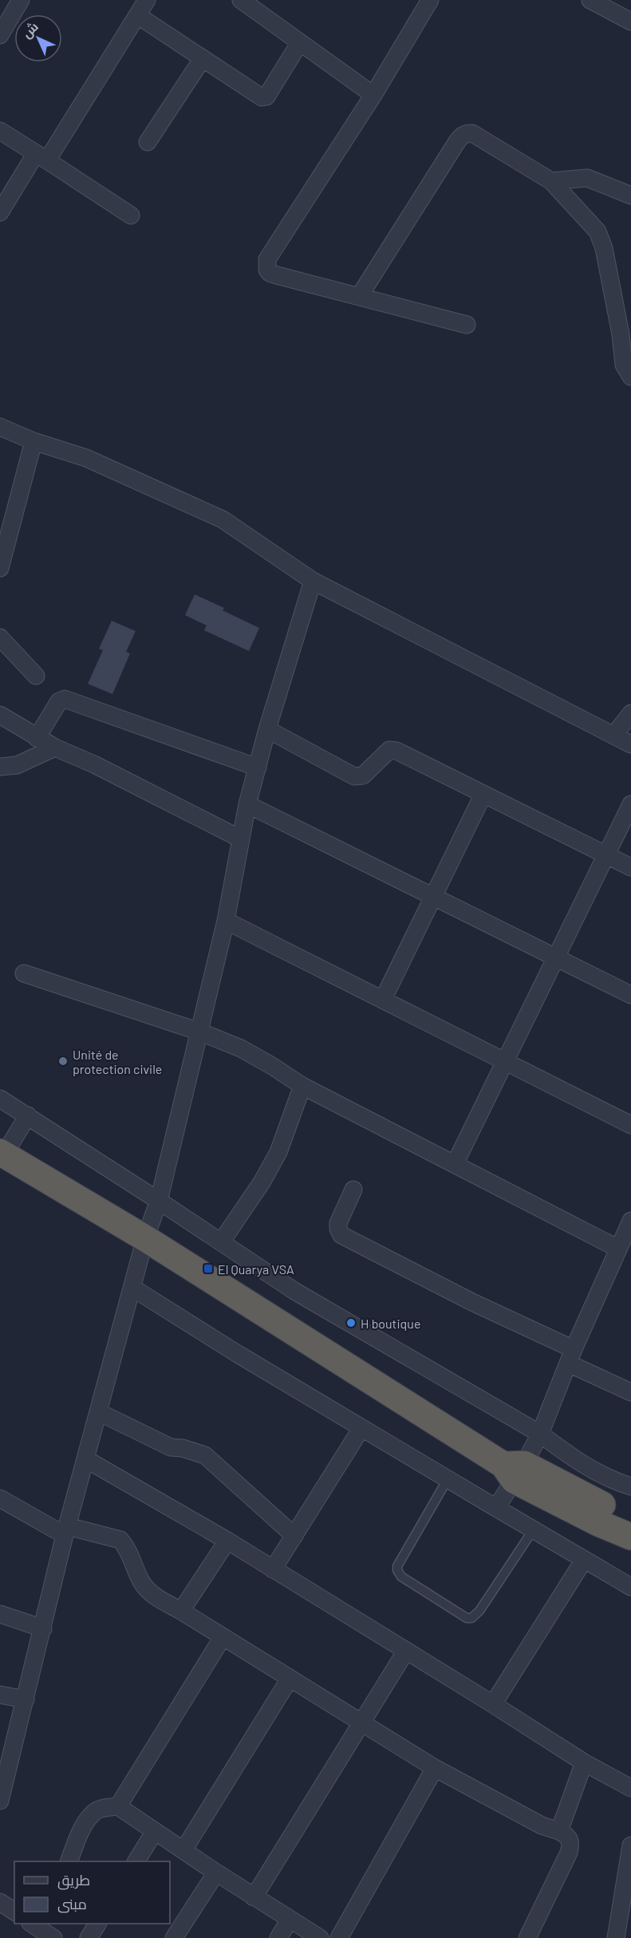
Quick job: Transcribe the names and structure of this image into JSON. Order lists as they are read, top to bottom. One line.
{"places":{"other":["Unité de protection civile","H boutique"],"transit":["El Quarya VSA"]},"legend":["طريق","مبنى"],"north":"top left"}
